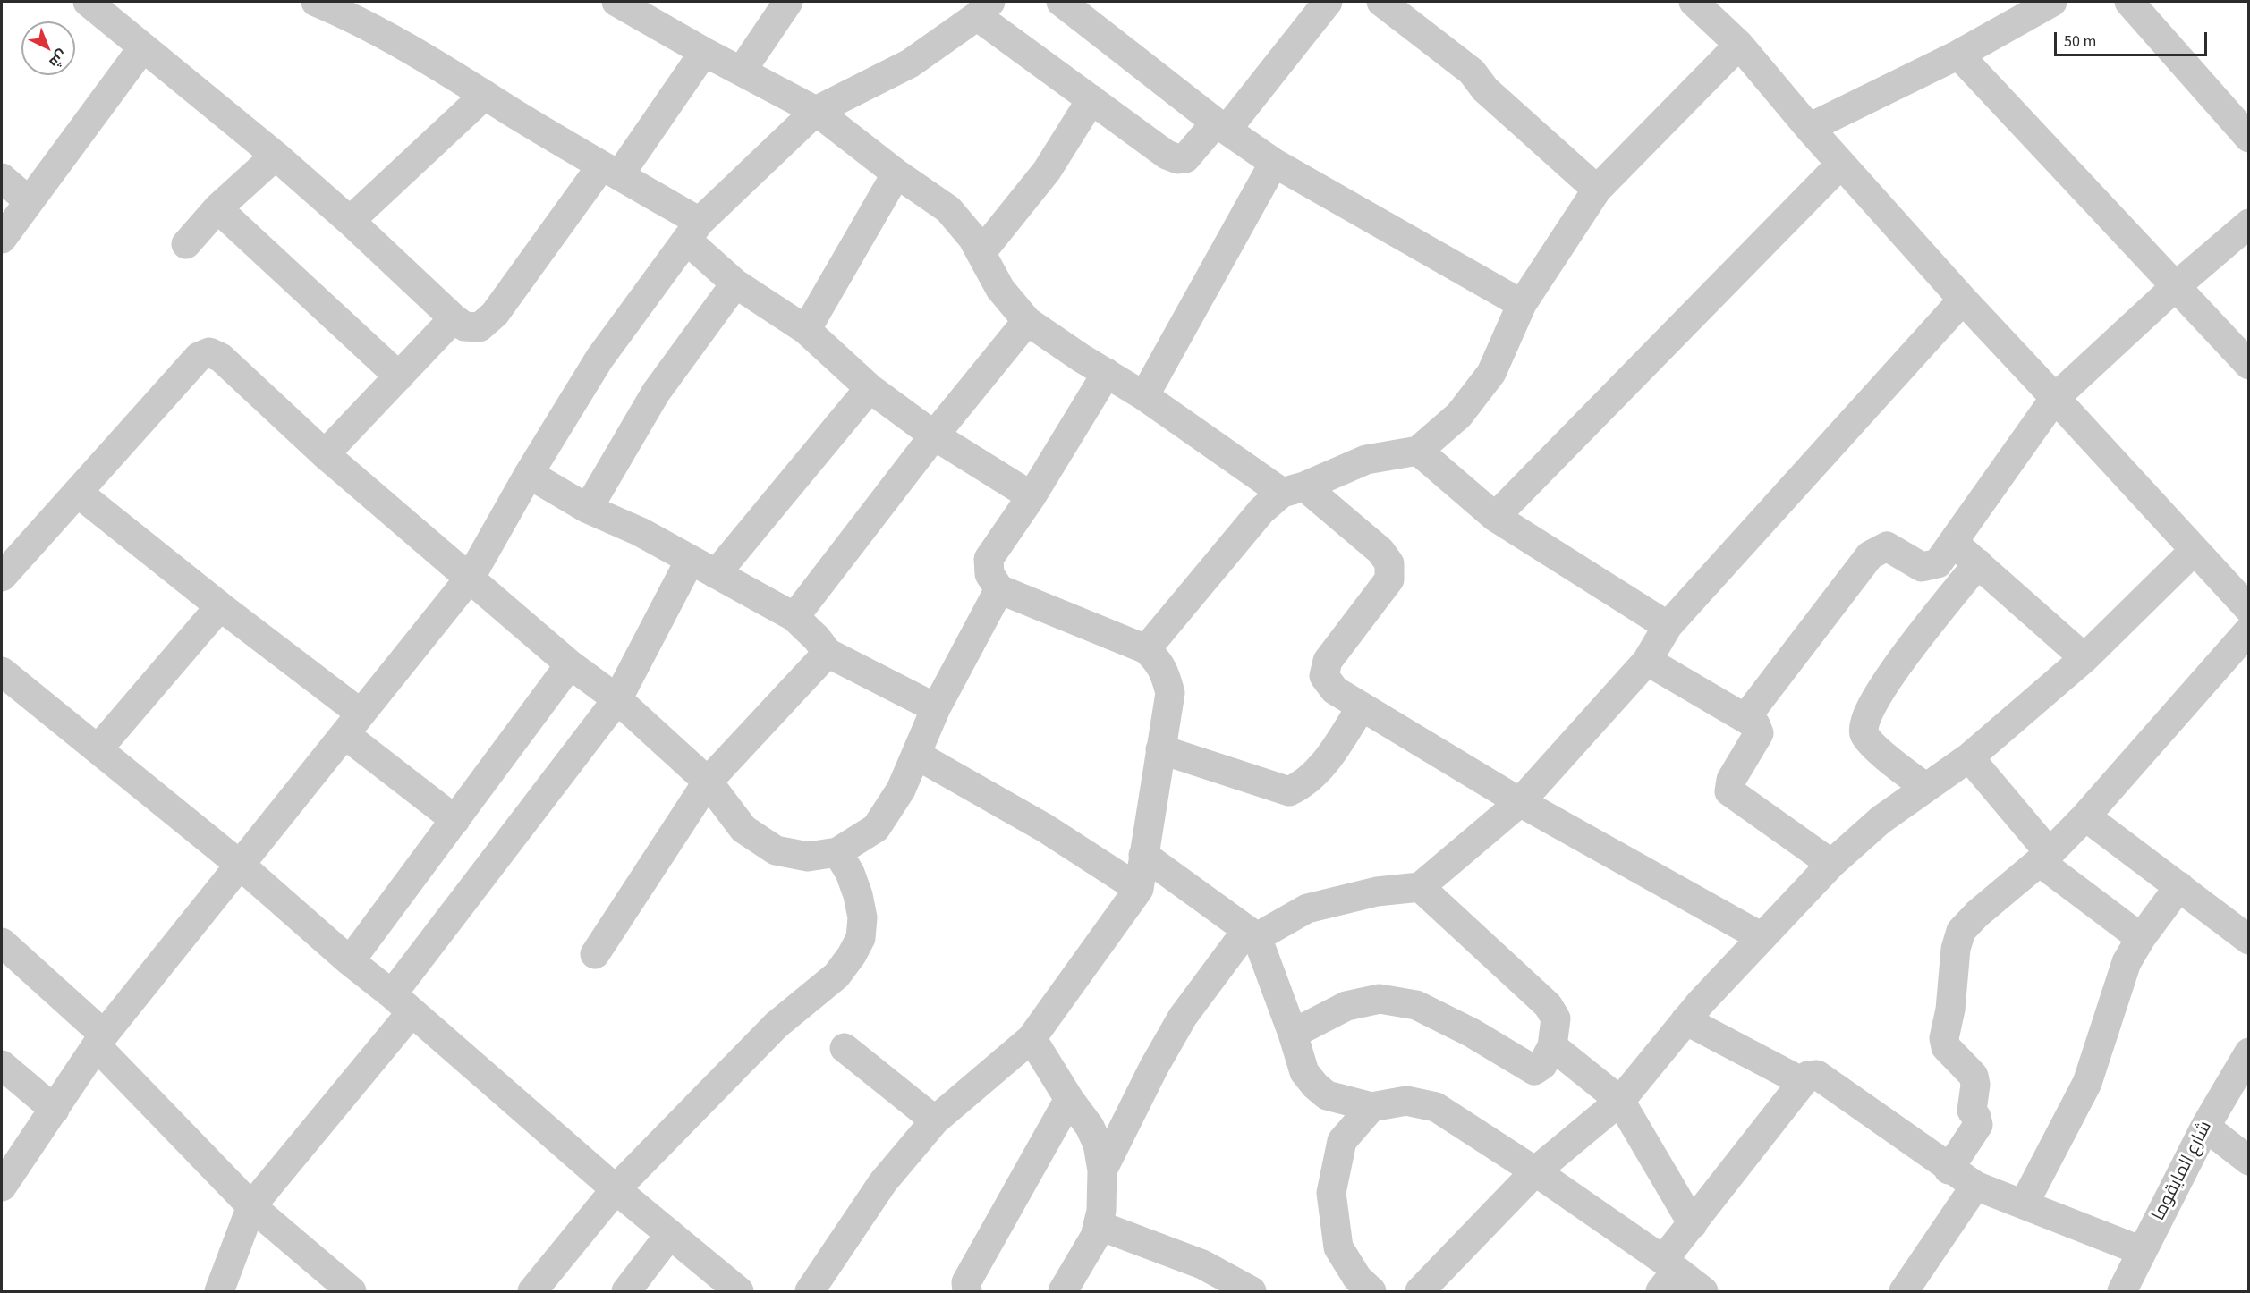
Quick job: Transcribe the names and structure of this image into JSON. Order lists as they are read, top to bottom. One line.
{"streets":{"street":["شارع المايقوما"]},"scale_bar":"50 m","north":"bottom right"}
